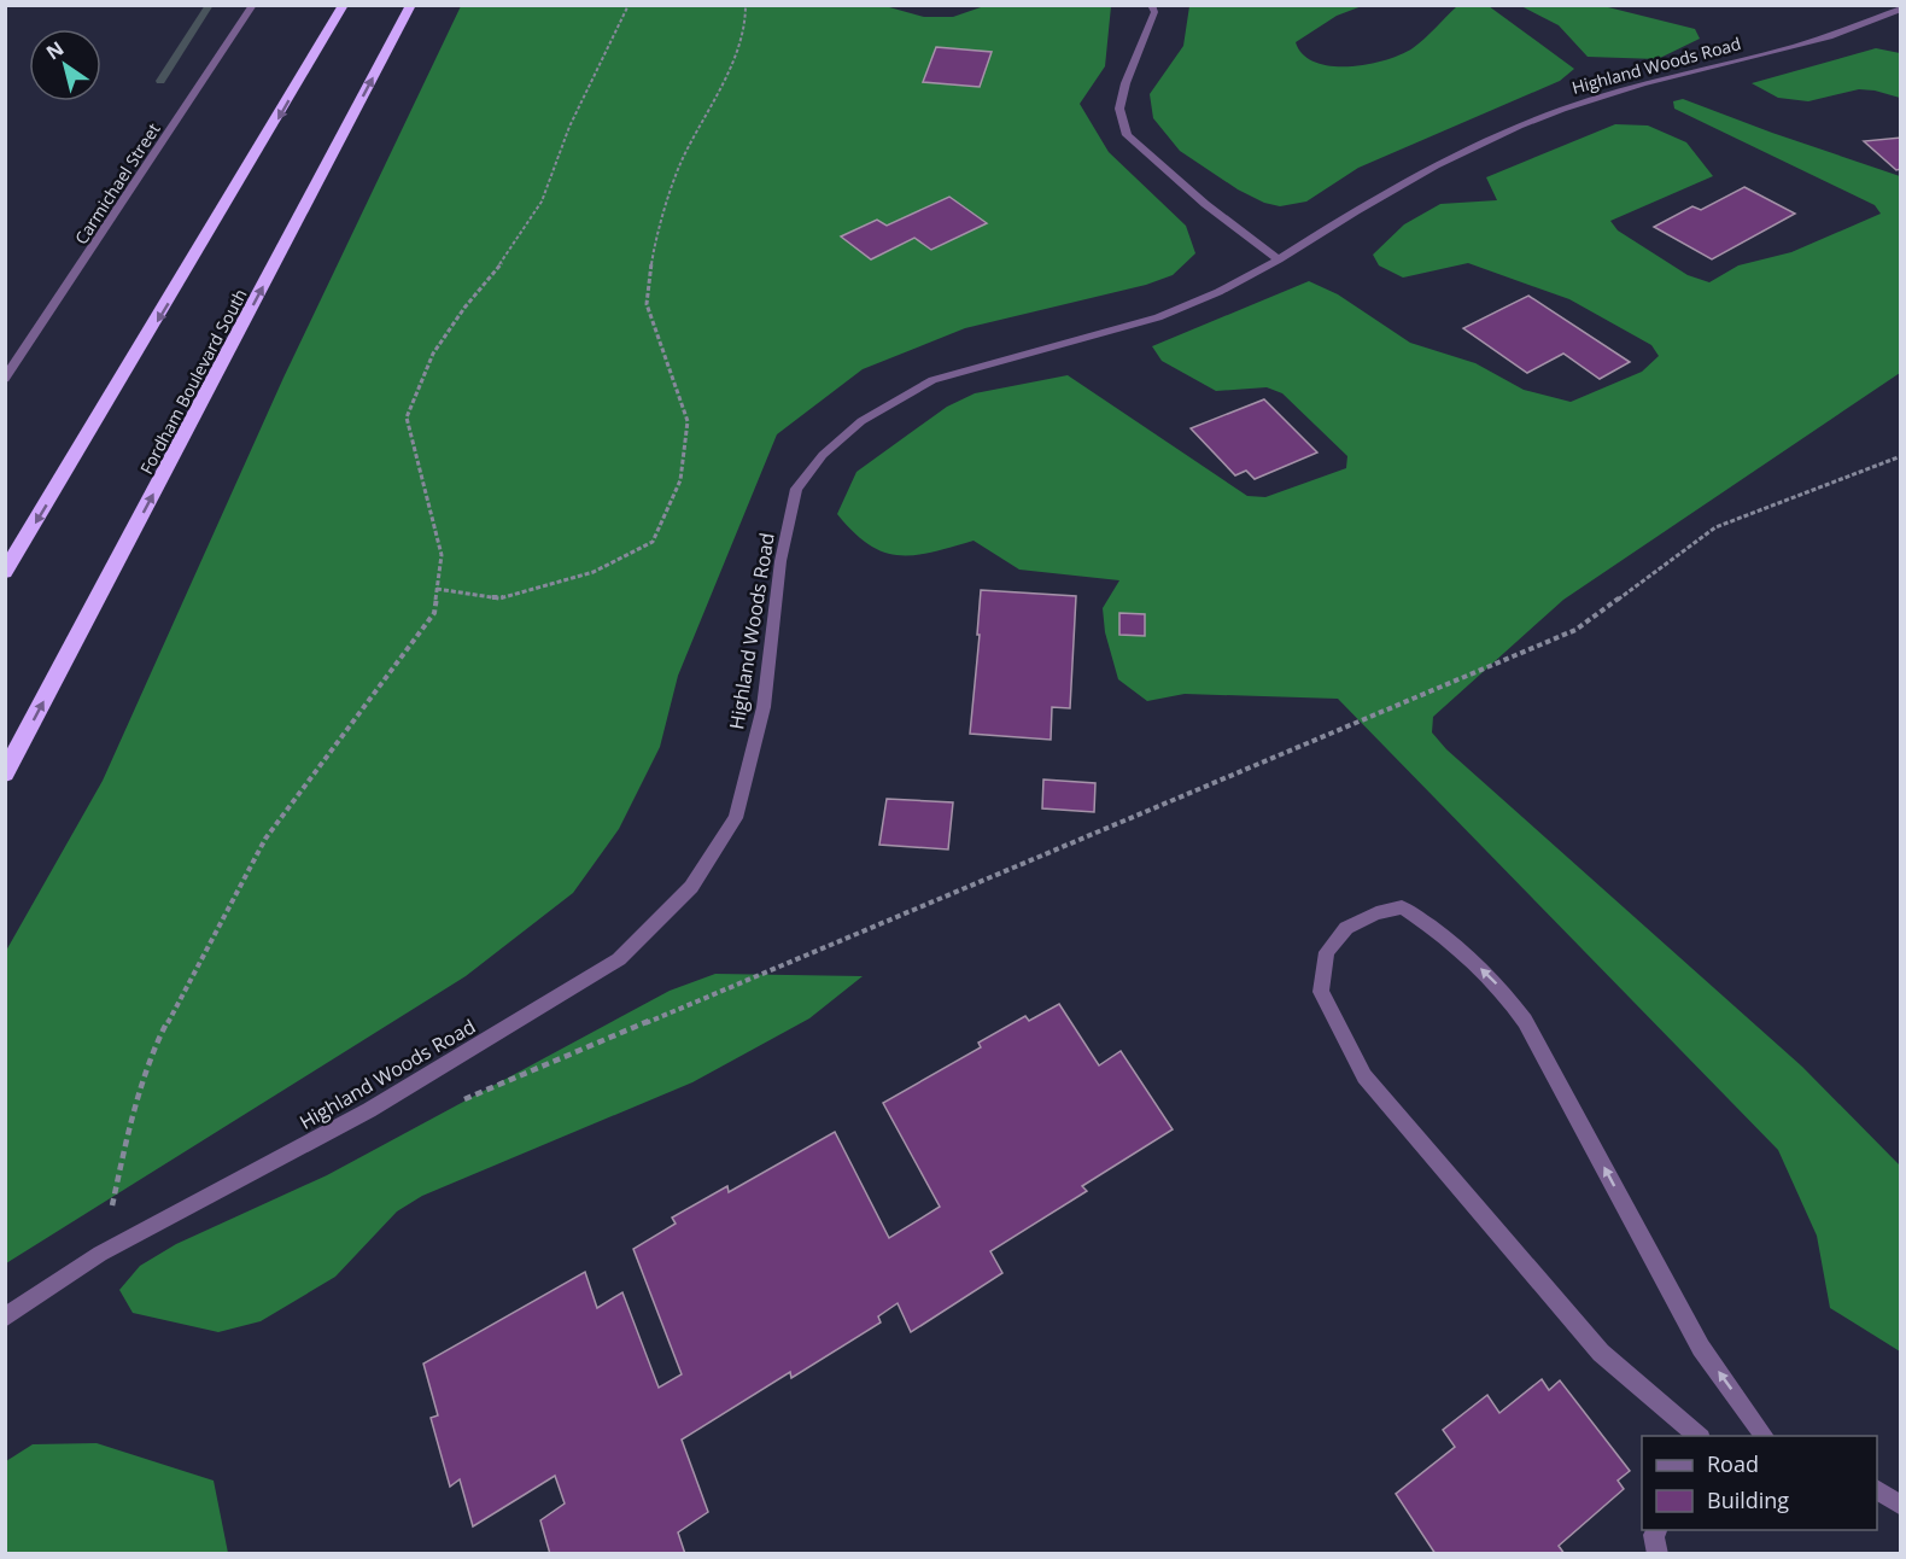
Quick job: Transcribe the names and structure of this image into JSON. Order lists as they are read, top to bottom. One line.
{"streets":{"highway":["Fordham Boulevard South"],"street":["Highland Woods Road","Carmichael Street"]},"legend":["Road","Building"],"north":"top left"}
